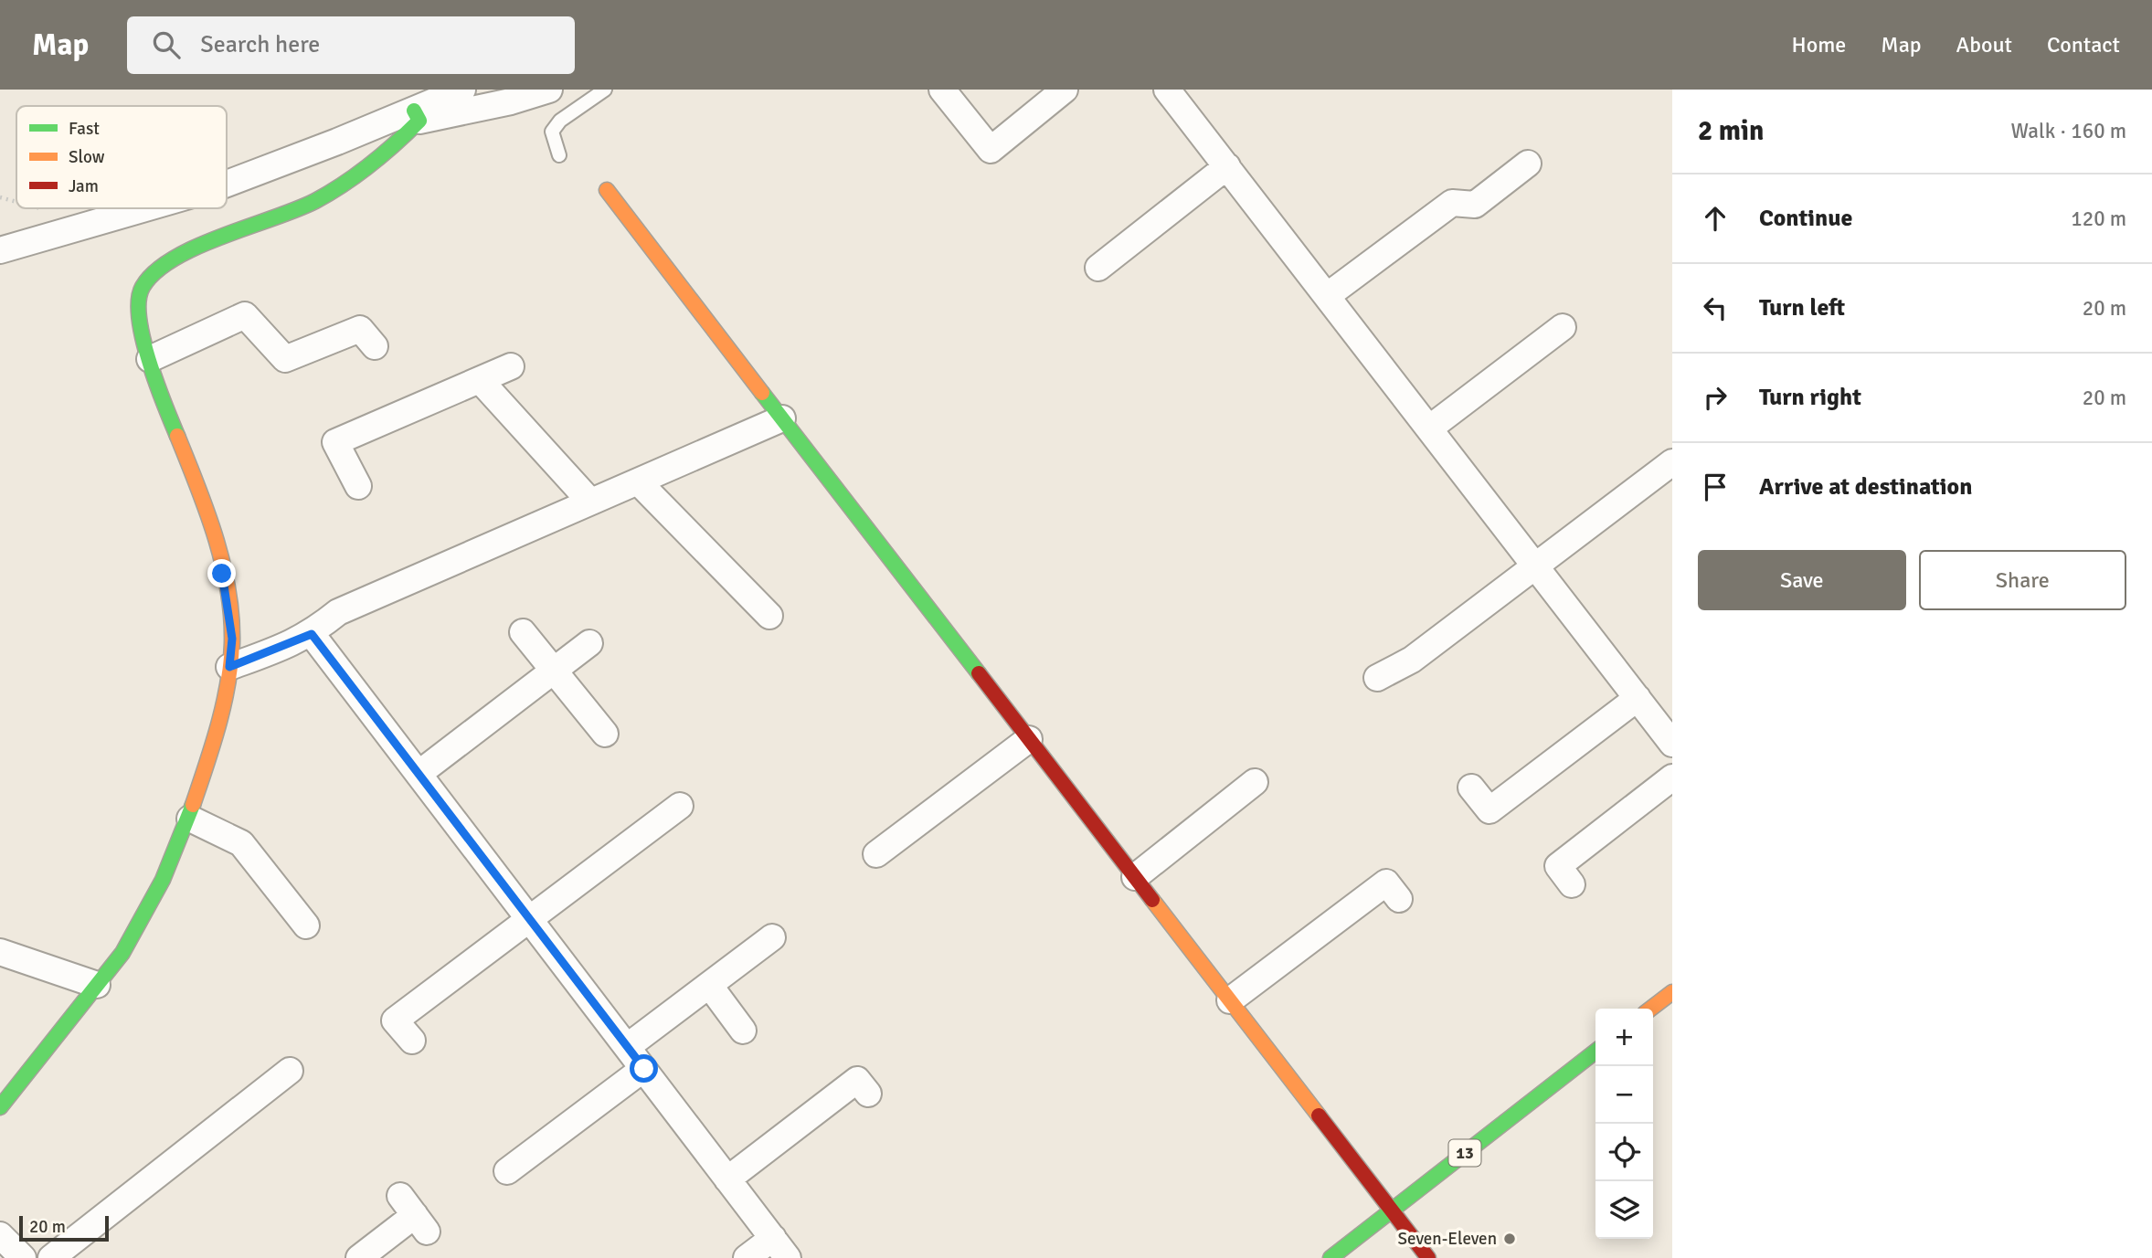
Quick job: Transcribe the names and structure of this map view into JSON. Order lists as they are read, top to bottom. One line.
{"streets":{"street":["13"]},"places":["Seven-Eleven"],"legend":["Fast","Slow","Jam"],"scale_bar":"20 m","page":{"header":"Map","search":"Search here","nav":["Home","Map","About","Contact"],"heading":["2 min","Walk · 160 m"],"list":[["Continue","120 m"],["Turn left","20 m"],["Turn right","20 m"],"Arrive at destination"],"buttons":["Save","Share"],"map_buttons":["+","−"],"scale":"20 m"}}
